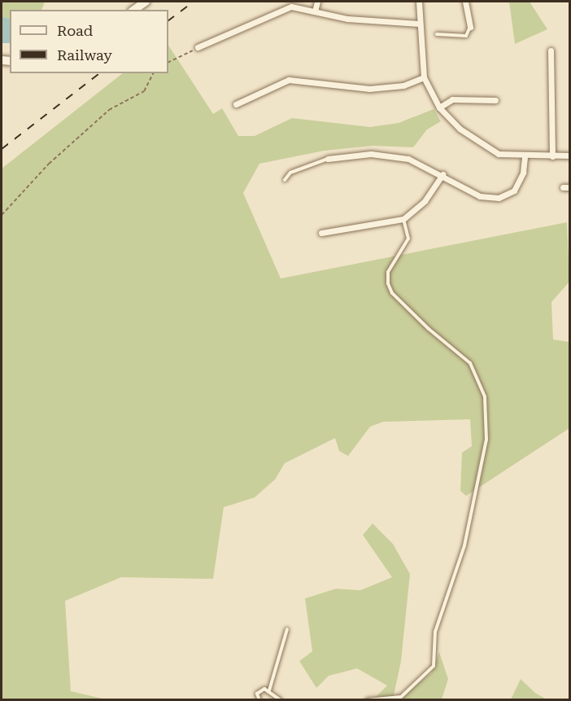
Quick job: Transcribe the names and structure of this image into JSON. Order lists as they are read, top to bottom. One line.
{"legend":["Road","Railway"]}
